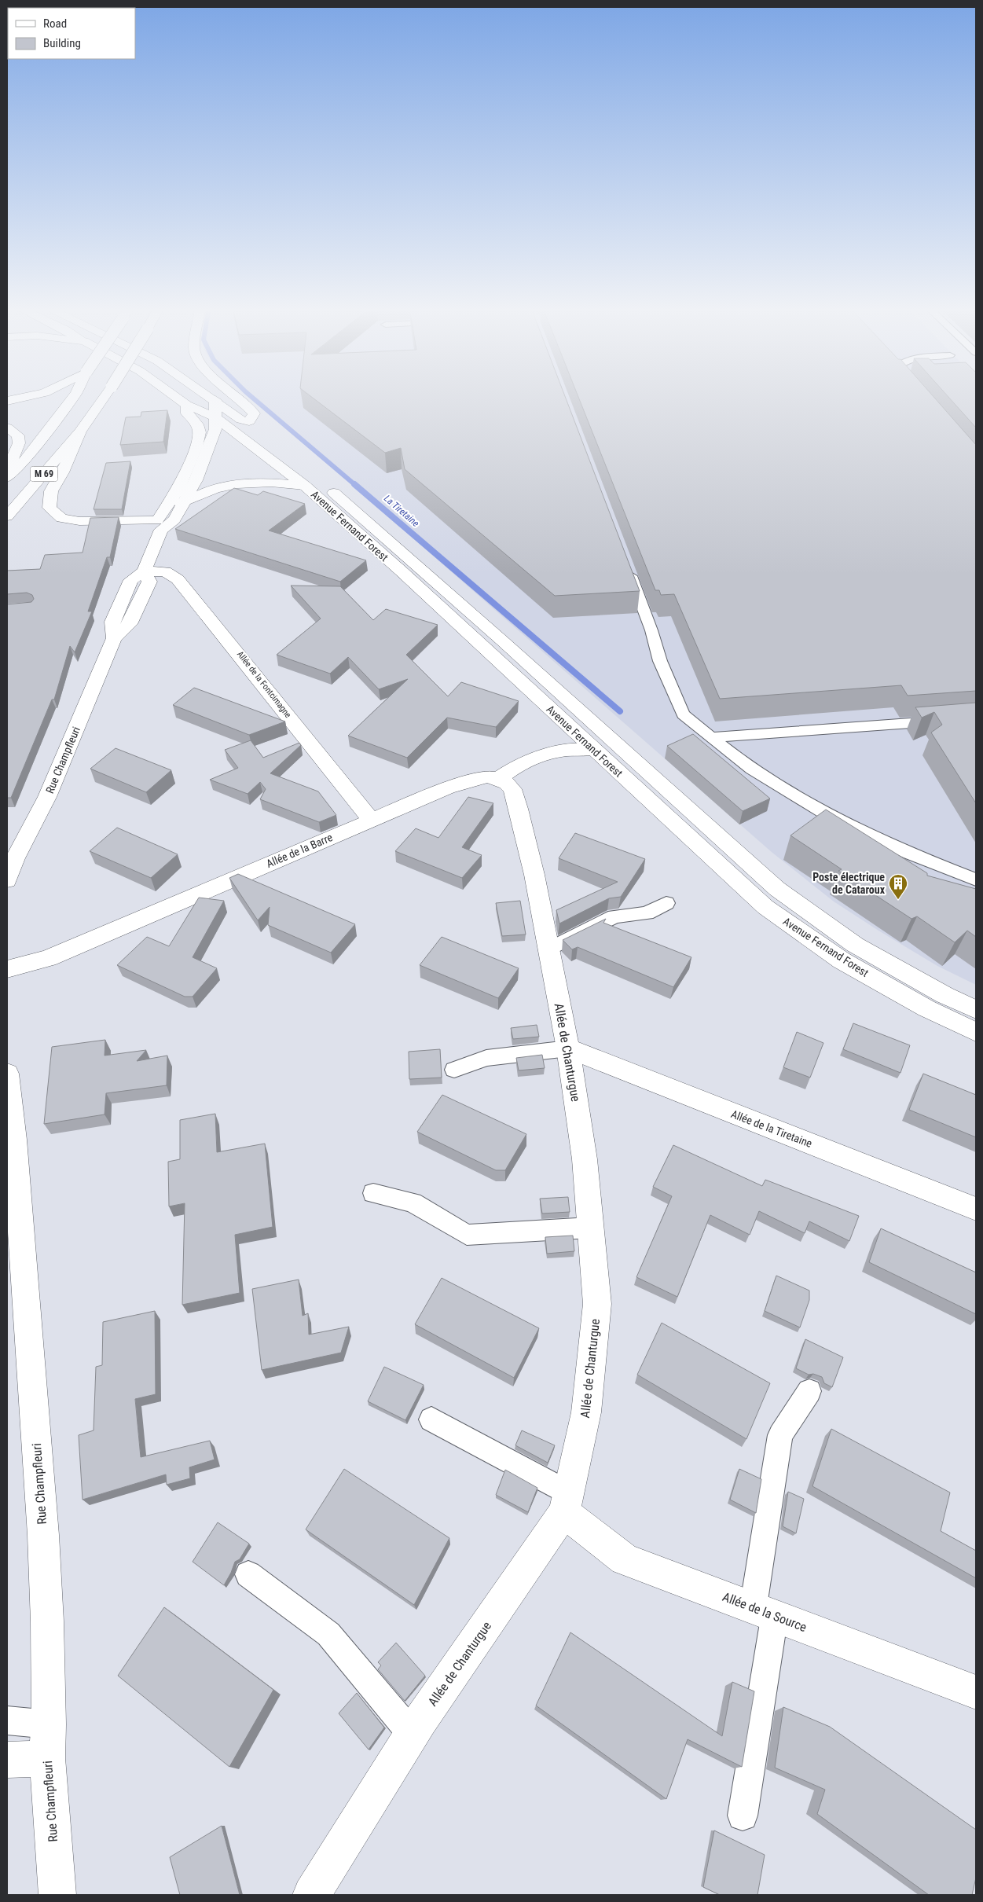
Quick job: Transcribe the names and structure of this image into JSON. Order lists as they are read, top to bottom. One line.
{"streets":{"main road":["M 69","Avenue Fernand Forest","Allée de la Fontcimagne","Rue Champfleuri","Allée de la Barre","Allée de Chanturgue","Allée de la Tiretaine","Allée de la Source"]},"crossings":[["Avenue Fernand Forest","Rue Champfleuri"],["Allée de la Fontcimagne","Rue Champfleuri"],["Allée de la Fontcimagne","Allée de la Barre"],["Allée de la Barre","Allée de Chanturgue"],["Allée de Chanturgue","Allée de la Tiretaine"],["Allée de Chanturgue","Allée de la Source"]],"water":["La Tiretaine"],"places":{"building":["Poste électrique de Cataroux"]},"legend":["Road","Building"]}
